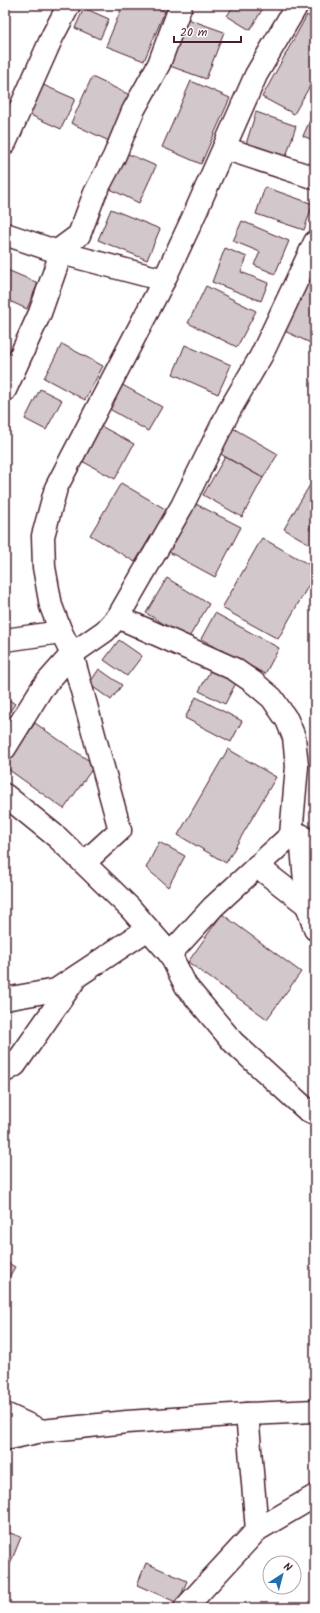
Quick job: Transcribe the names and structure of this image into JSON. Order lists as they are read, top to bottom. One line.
{"scale_bar":"20 m","north":"top right"}
